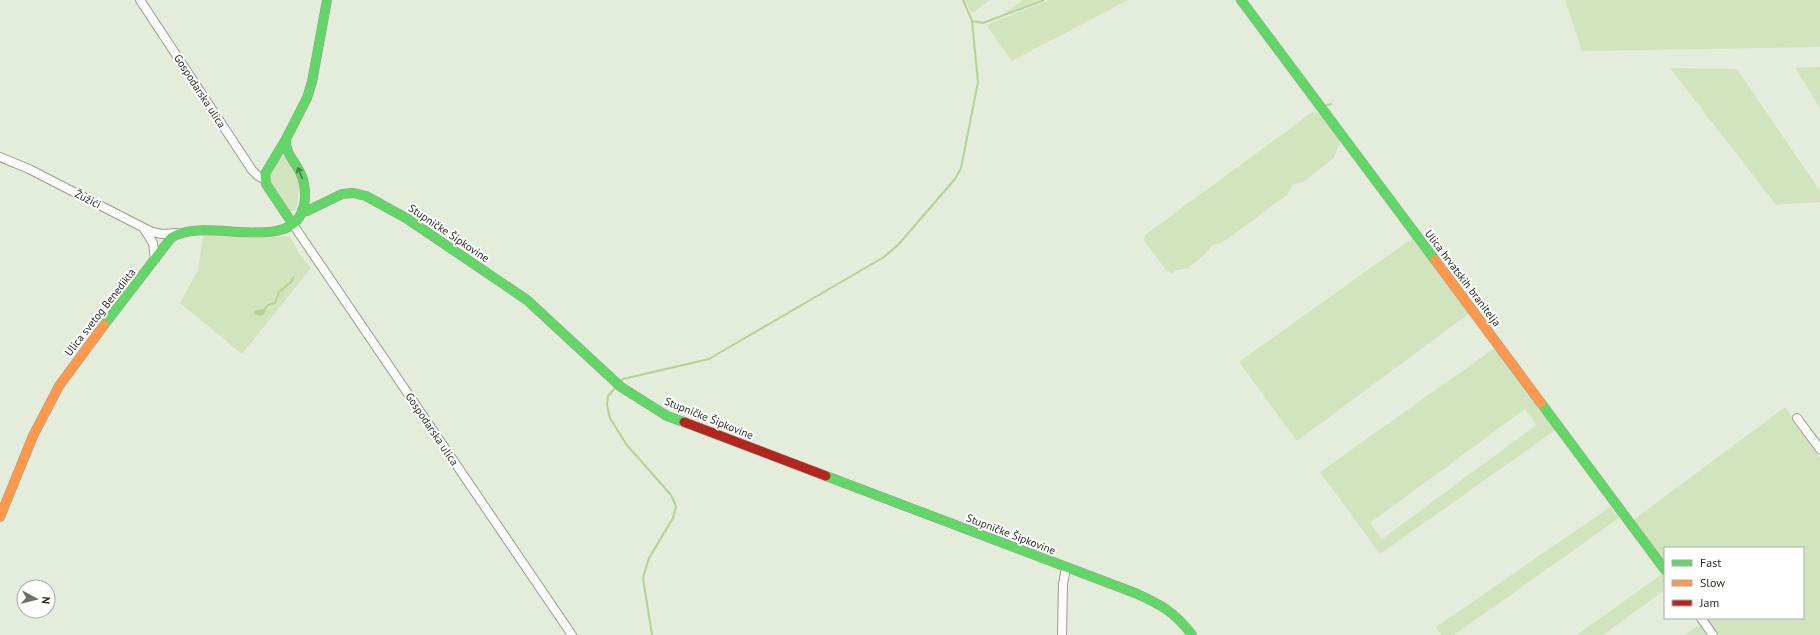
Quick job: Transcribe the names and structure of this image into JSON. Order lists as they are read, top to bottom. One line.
{"streets":{"street":["Gospodarska ulica","Žužići","Stupničke Šipkovine","Ulica hrvatskih branitelja","Ulica svetog Benedikta"]},"crossings":[["Žužići","Ulica svetog Benedikta"]],"legend":["Fast","Slow","Jam"],"north":"right"}
